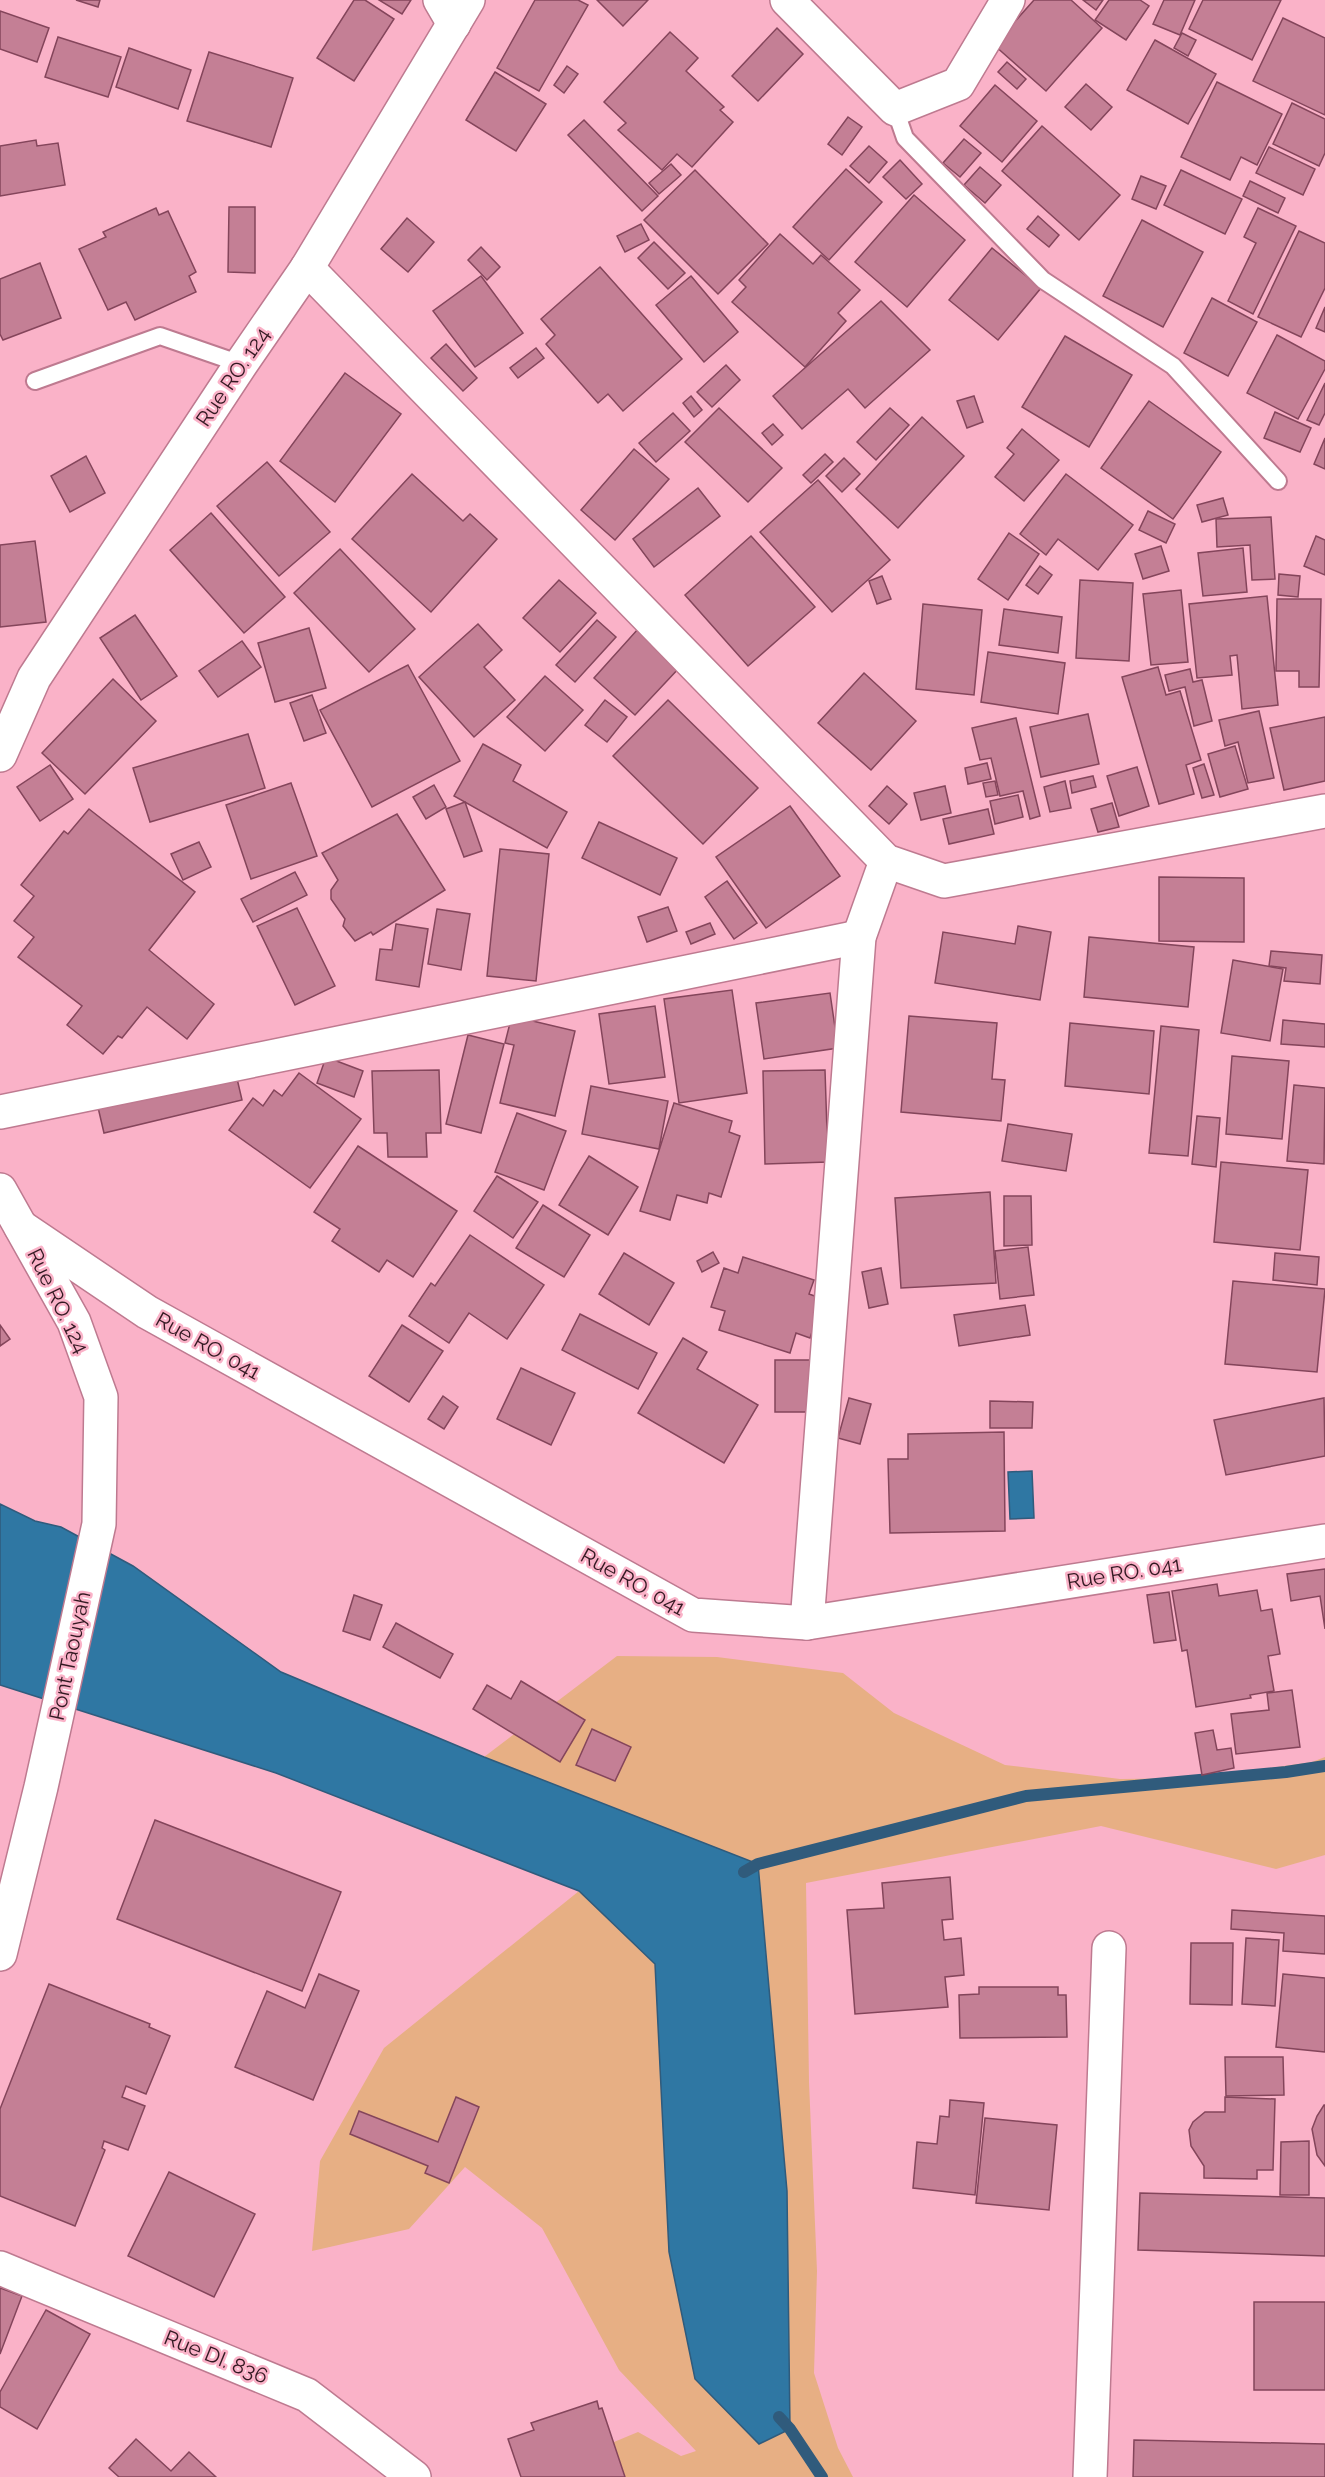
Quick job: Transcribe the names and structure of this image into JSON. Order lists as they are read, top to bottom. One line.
{"streets":{"street":["Rue RO. 124","Rue RO. 041","Pont Taouyah","Rue DI. 836"]},"crossings":[["Rue RO. 124","Rue RO. 041"],["Rue RO. 124","Pont Taouyah"]]}
